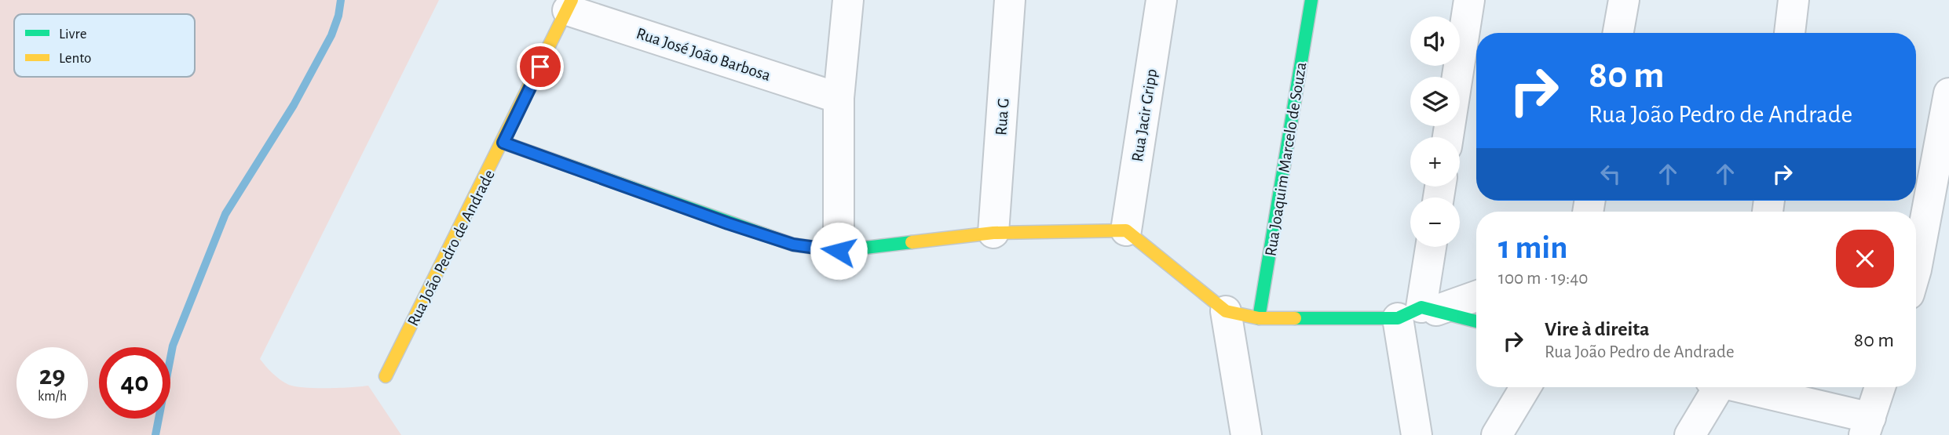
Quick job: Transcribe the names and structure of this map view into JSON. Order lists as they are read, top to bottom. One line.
{"streets":{"street":["Rua José João Barbosa","Rua Jacir Gripp","Rua G","Rua Joaquim Marcelo de Souza","Rua João Pedro de Andrade"]},"crossings":[["Rua José João Barbosa","Rua João Pedro de Andrade"]],"legend":["Livre","Lento"],"page":{"map_buttons":["+","−"],"turn":["80 m","Rua João Pedro de Andrade"],"heading":["1 min","100 m · 19:40"],"list":[{"name":"Vire à direita","note":"Rua João Pedro de Andrade","value":"80 m"}],"speed":"29 km/h","limit":"40"}}
